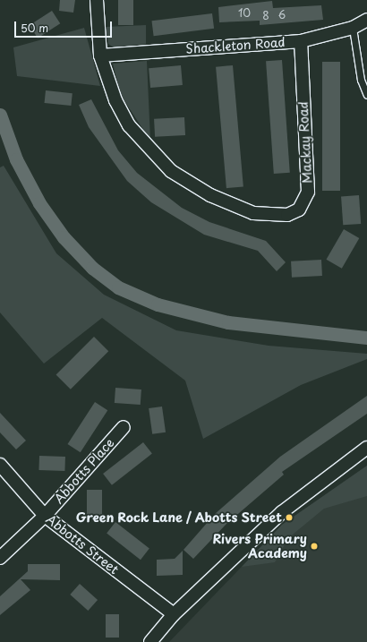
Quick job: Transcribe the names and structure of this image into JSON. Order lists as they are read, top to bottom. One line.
{"streets":{"street":["Shackleton Road","Mackay Road","Abbotts Place","Abbotts Street"]},"crossings":[["Shackleton Road","Mackay Road"],["Abbotts Place","Abbotts Street"]],"places":["Green Rock Lane / Abotts Street","Rivers Primary Academy"],"house_numbers":["10","6","8"],"scale_bar":"50 m"}
